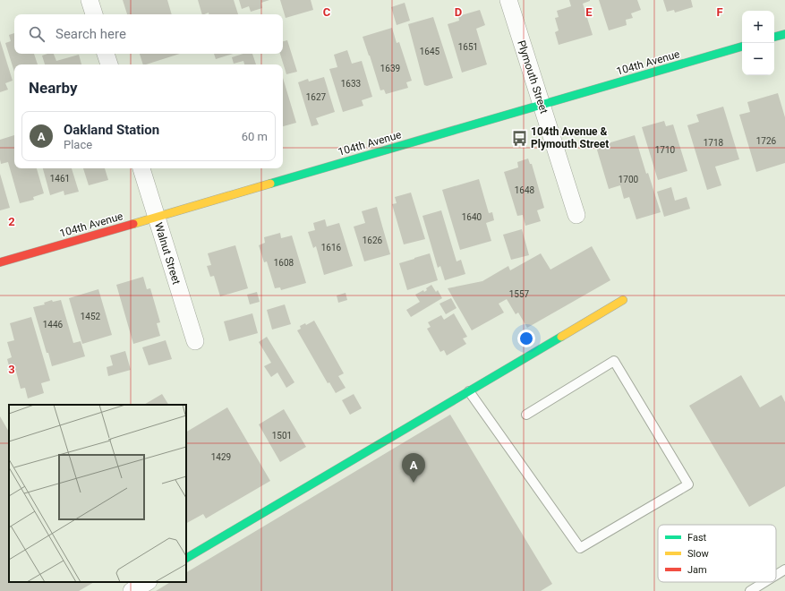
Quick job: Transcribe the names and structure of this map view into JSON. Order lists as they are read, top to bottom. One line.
{"streets":{"street":["104th Avenue","Plymouth Street","Walnut Street"]},"crossings":[["104th Avenue","Plymouth Street"],["104th Avenue","Walnut Street"]],"places":{"bus stop":["104th Avenue & Plymouth Street"]},"house_numbers":["1651","1645","1639","1633","1627","1726","1718","1710","1461","1700","1648","1640","1626","1616","1608","1557","1452","1446","1501","1429"],"legend":["Fast","Slow","Jam"],"page":{"map_buttons":["+","−"],"search":"Search here","heading":"Nearby","list":[{"mark":"A","name":"Oakland Station","note":"Place","value":"60 m"}],"pins":"A"},"grid":{"columns":["C","D","E","F"],"rows":["2","3"]}}
